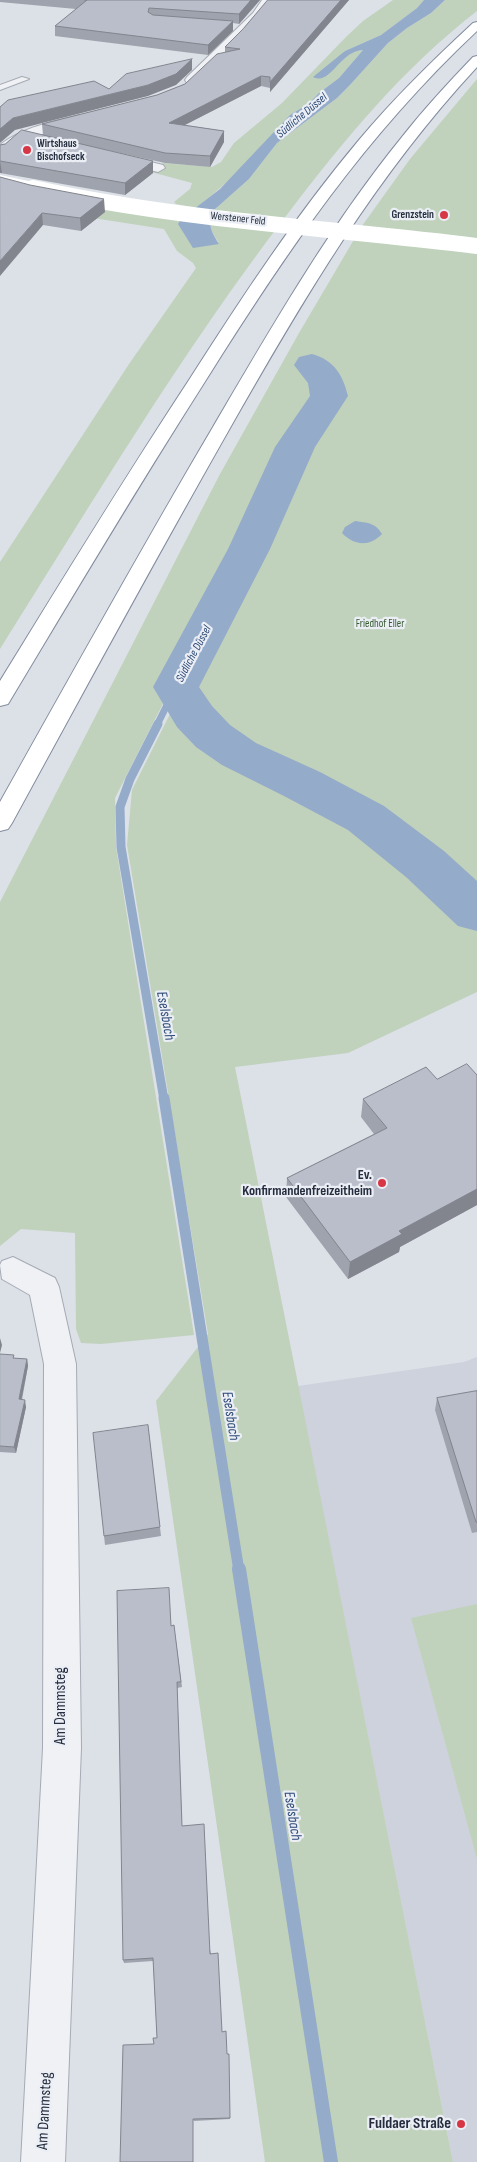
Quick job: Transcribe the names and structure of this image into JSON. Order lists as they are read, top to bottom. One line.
{"streets":{"main road":["Werstener Feld"],"street":["Am Dammsteg"]},"water":["Südliche Düssel","Eselsbach"],"parks":["Friedhof Eller"],"places":["Wirtshaus Bischofseck","Grenzstein","Ev. Konfirmandenfreizeitheim","Fuldaer Straße"]}
